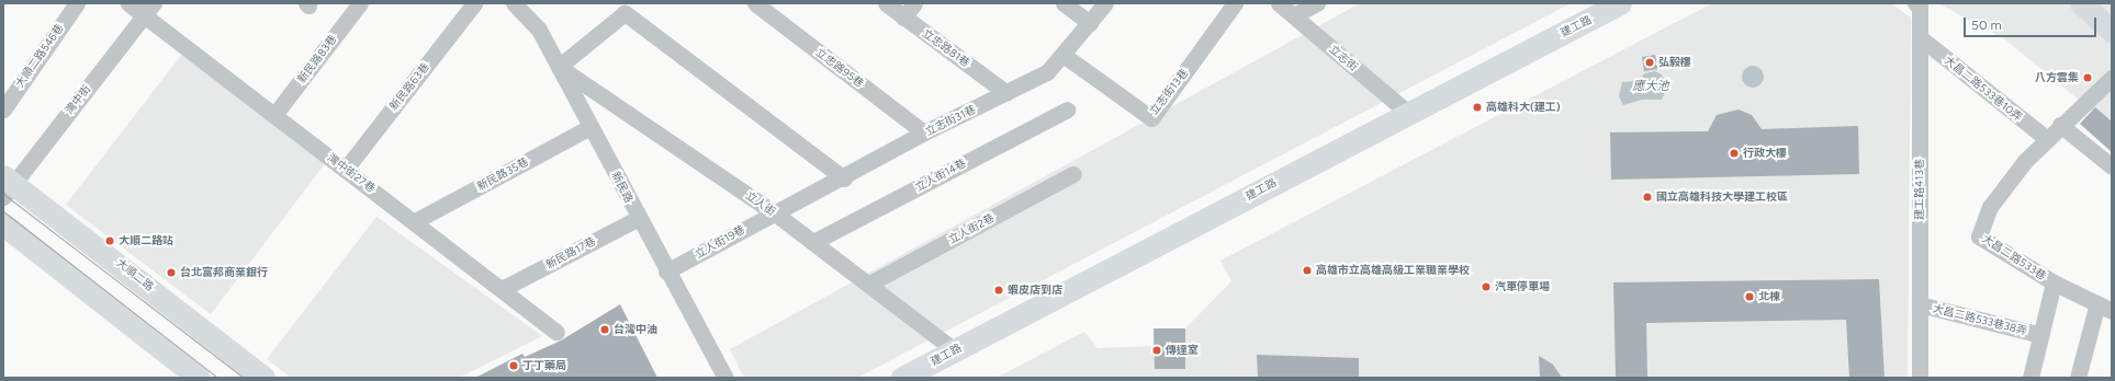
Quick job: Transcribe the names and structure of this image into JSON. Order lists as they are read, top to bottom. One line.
{"streets":{"street":["建工路","立忠路81巷","大順二路546巷","立志街","新民路83巷","立忠路95巷","新民路63巷","大昌二路533巷10弄","立志街13巷","灣中街","立志街31巷","灣中街27巷","新民路35巷","立人街14巷","新民路","建工路413巷","立人街","立人街2巷","立人街19巷","新民路17巷","大昌二路533巷","大順二路","大昌二路533巷38弄"]},"crossings":[["建工路","立志街"],["建工路","立人街"],["立忠路81巷","立志街31巷"],["新民路83巷","灣中街27巷"],["立忠路95巷","立志街31巷"],["新民路63巷","灣中街27巷"],["大昌二路533巷10弄","建工路413巷"],["大昌二路533巷10弄","大昌二路533巷"],["立志街13巷","立志街31巷"],["灣中街","灣中街27巷"],["灣中街","大順二路"],["立志街31巷","立人街"],["立志街31巷","立人街19巷"],["灣中街27巷","新民路35巷"],["灣中街27巷","新民路17巷"],["新民路35巷","新民路"],["立人街14巷","立人街"],["新民路","立人街"],["新民路","立人街19巷"],["新民路","新民路17巷"],["建工路413巷","大昌二路533巷38弄"],["立人街","立人街2巷"],["立人街","立人街19巷"],["大昌二路533巷","大昌二路533巷38弄"]],"water":["應大池"],"places":["弘毅樓","八方雲集","高雄科大(建工)","行政大樓","國立高雄科技大學建工校區","大順二路站","高雄市立高雄高級工業職業學校","台北富邦商業銀行","汽車停車場","蝦皮店到店","北棟","台灣中油","傳達室","丁丁藥局"],"scale_bar":"50 m"}
